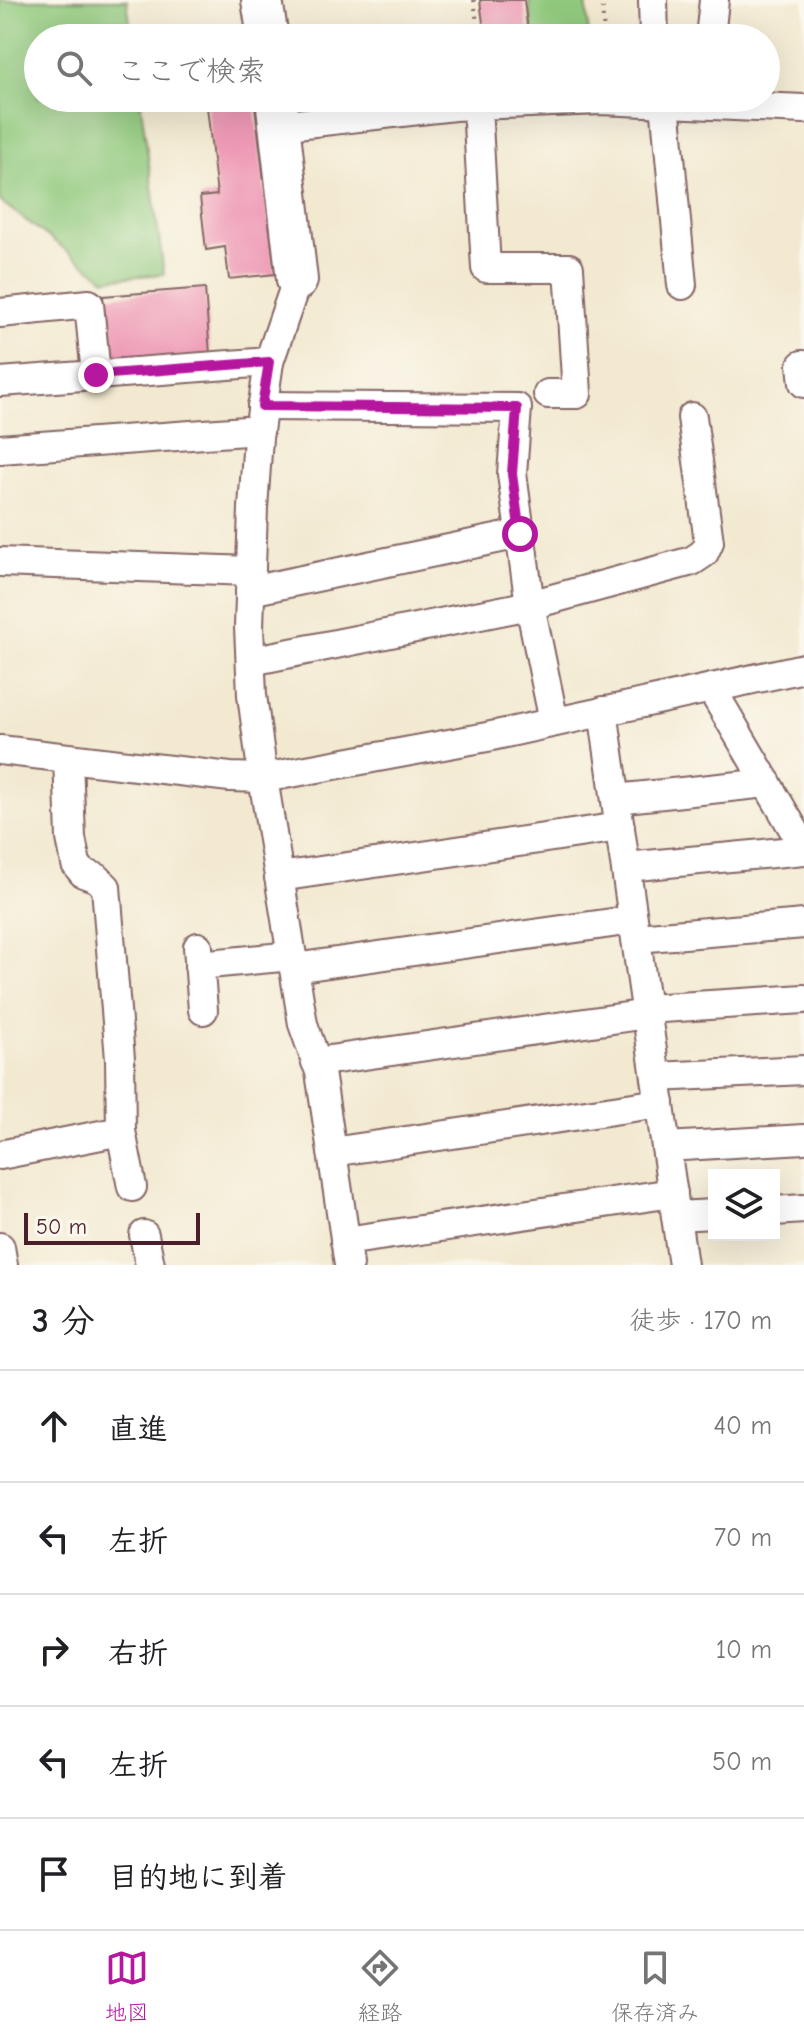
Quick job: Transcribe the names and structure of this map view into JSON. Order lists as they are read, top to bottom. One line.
{"scale_bar":"50 m","page":{"search":"ここで検索","scale":"50 m","heading":["3 分","徒歩 · 170 m"],"list":[["直進","40 m"],["左折","70 m"],["右折","10 m"],["左折","50 m"],"目的地に到着"],"nav":["地図","経路","保存済み"]}}
